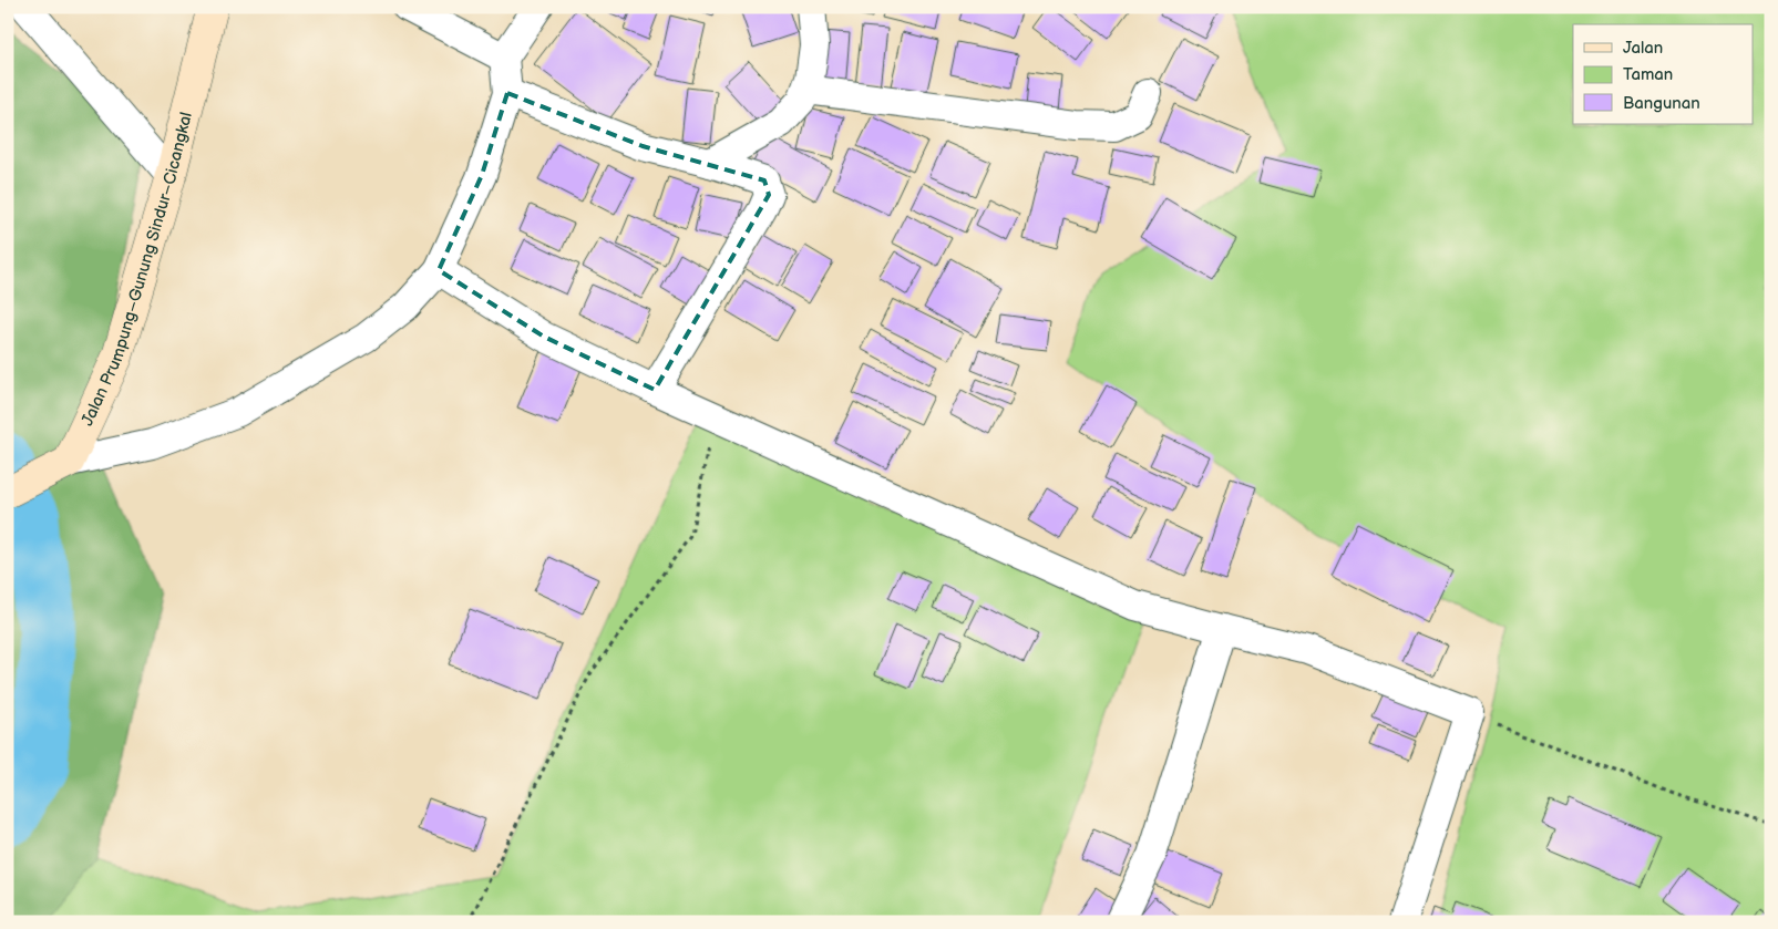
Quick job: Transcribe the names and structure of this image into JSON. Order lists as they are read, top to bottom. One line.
{"streets":{"main road":["Jalan Prumpung–Gunung Sindur–Cicangkal"]},"legend":["Jalan","Taman","Bangunan"]}
